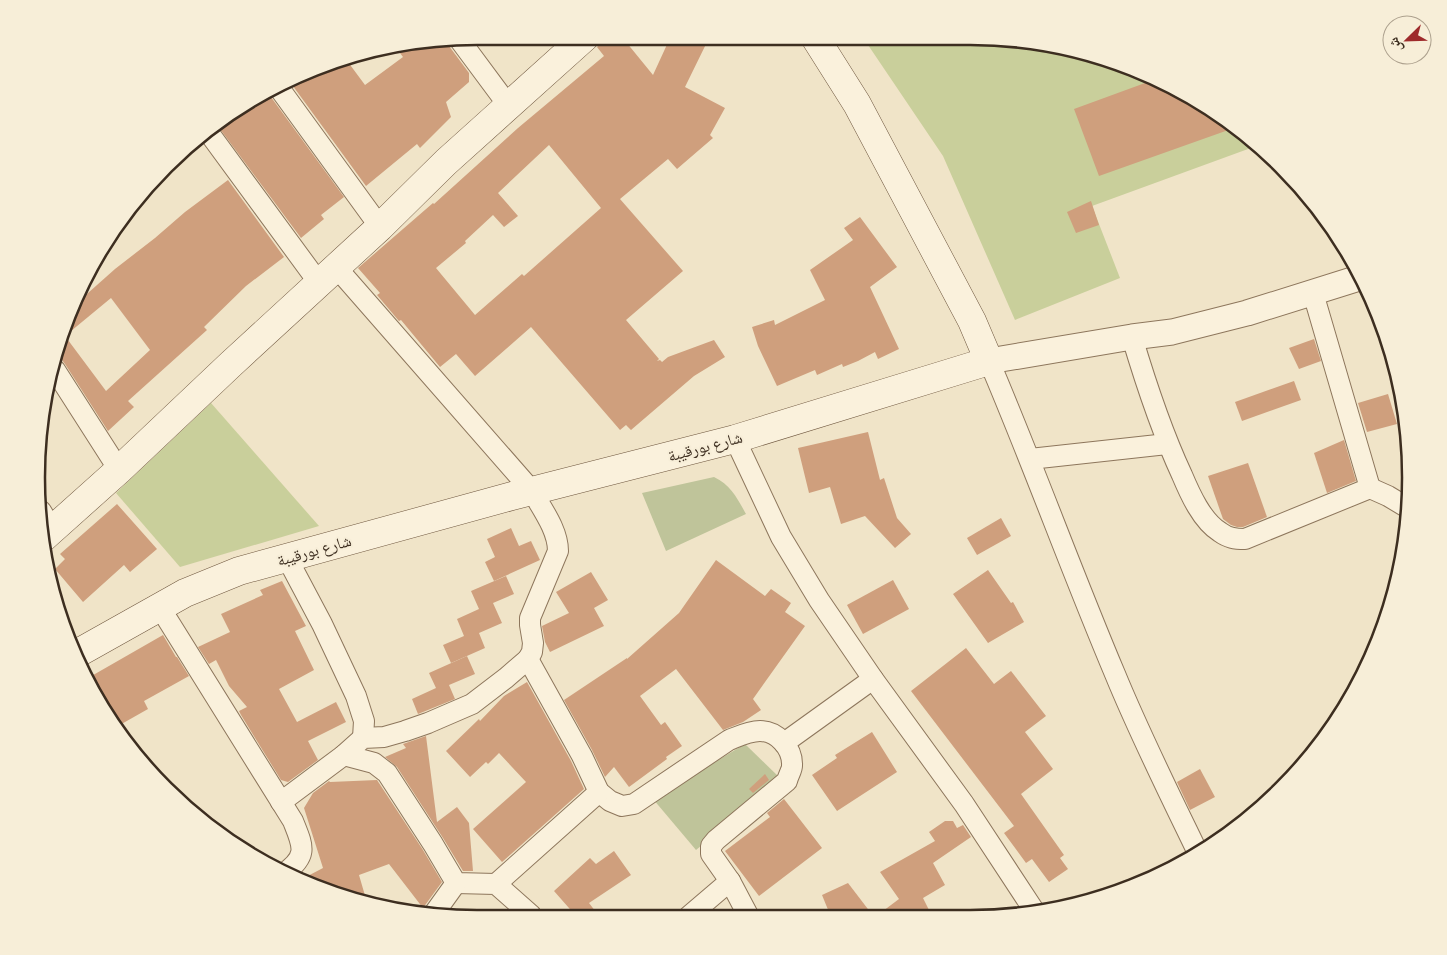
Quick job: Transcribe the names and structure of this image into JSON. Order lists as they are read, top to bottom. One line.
{"streets":{"main road":["شارع بورقيبة"]},"north":"bottom left"}
